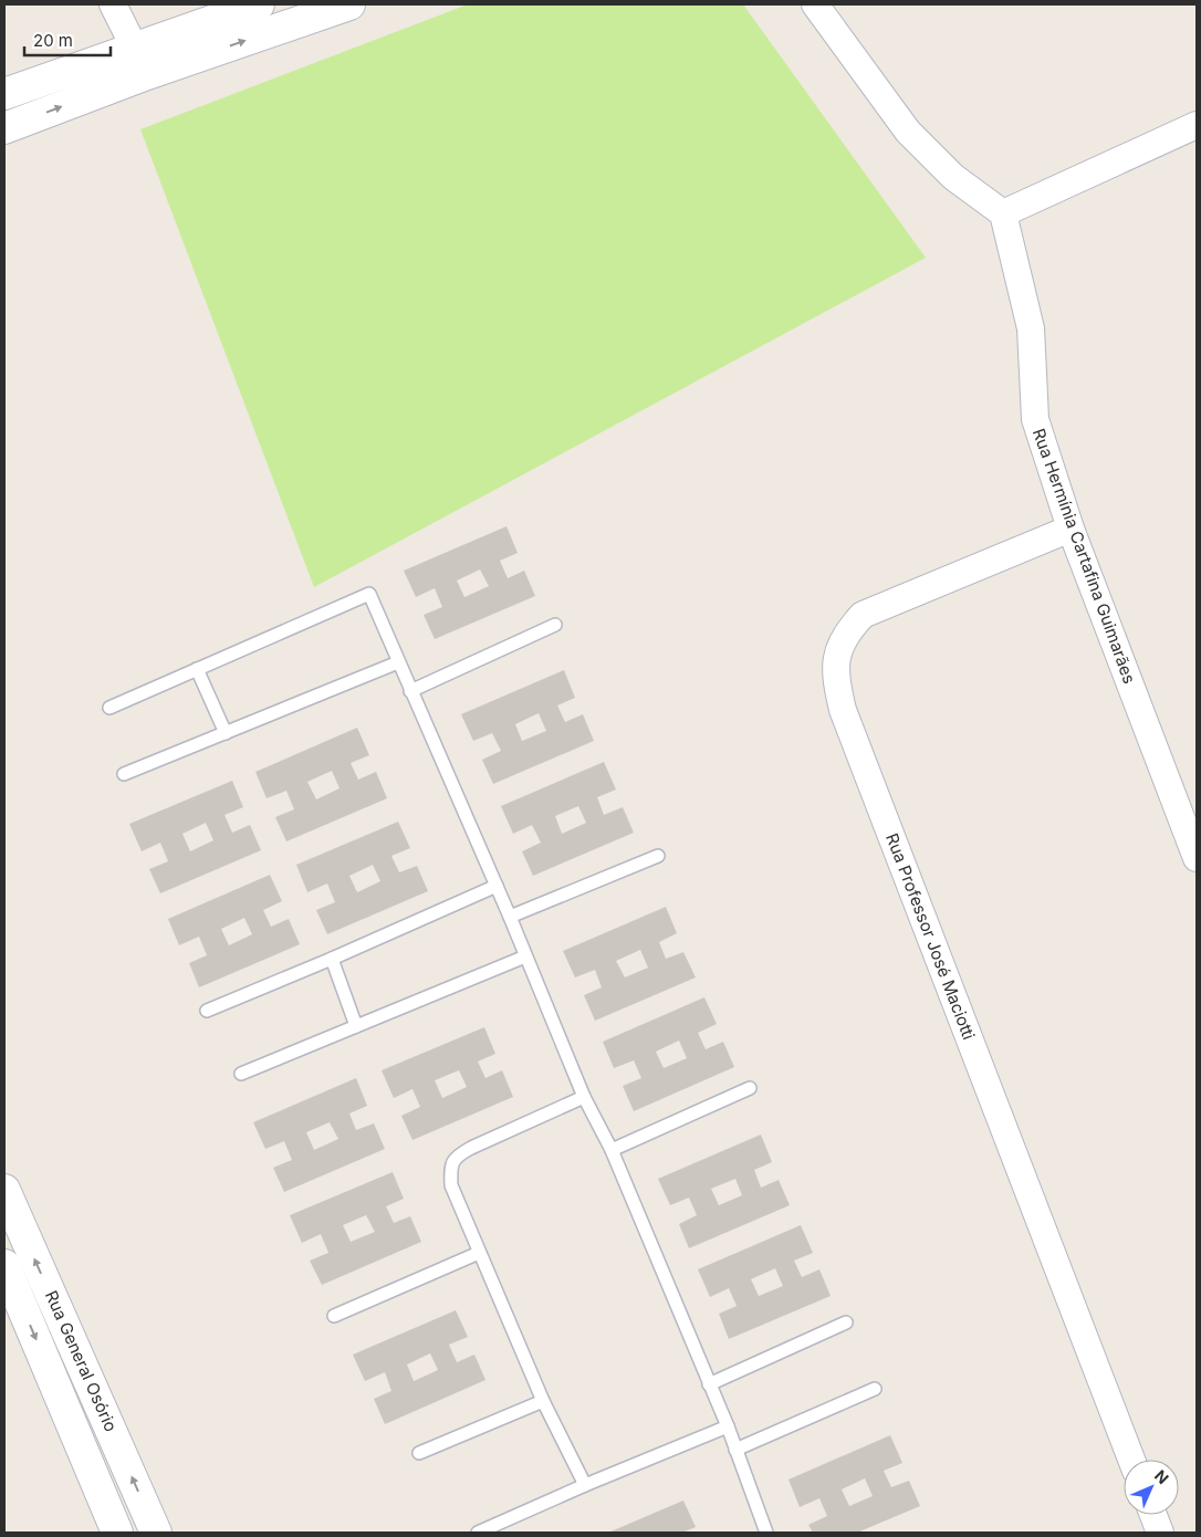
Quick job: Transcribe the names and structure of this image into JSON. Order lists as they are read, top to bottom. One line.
{"streets":{"street":["Rua Hermínia Cartafina Guimarães","Rua Professor José Maciotti","Rua General Osório"]},"crossings":[["Rua Hermínia Cartafina Guimarães","Rua Professor José Maciotti"]],"scale_bar":"20 m","north":"top right"}
